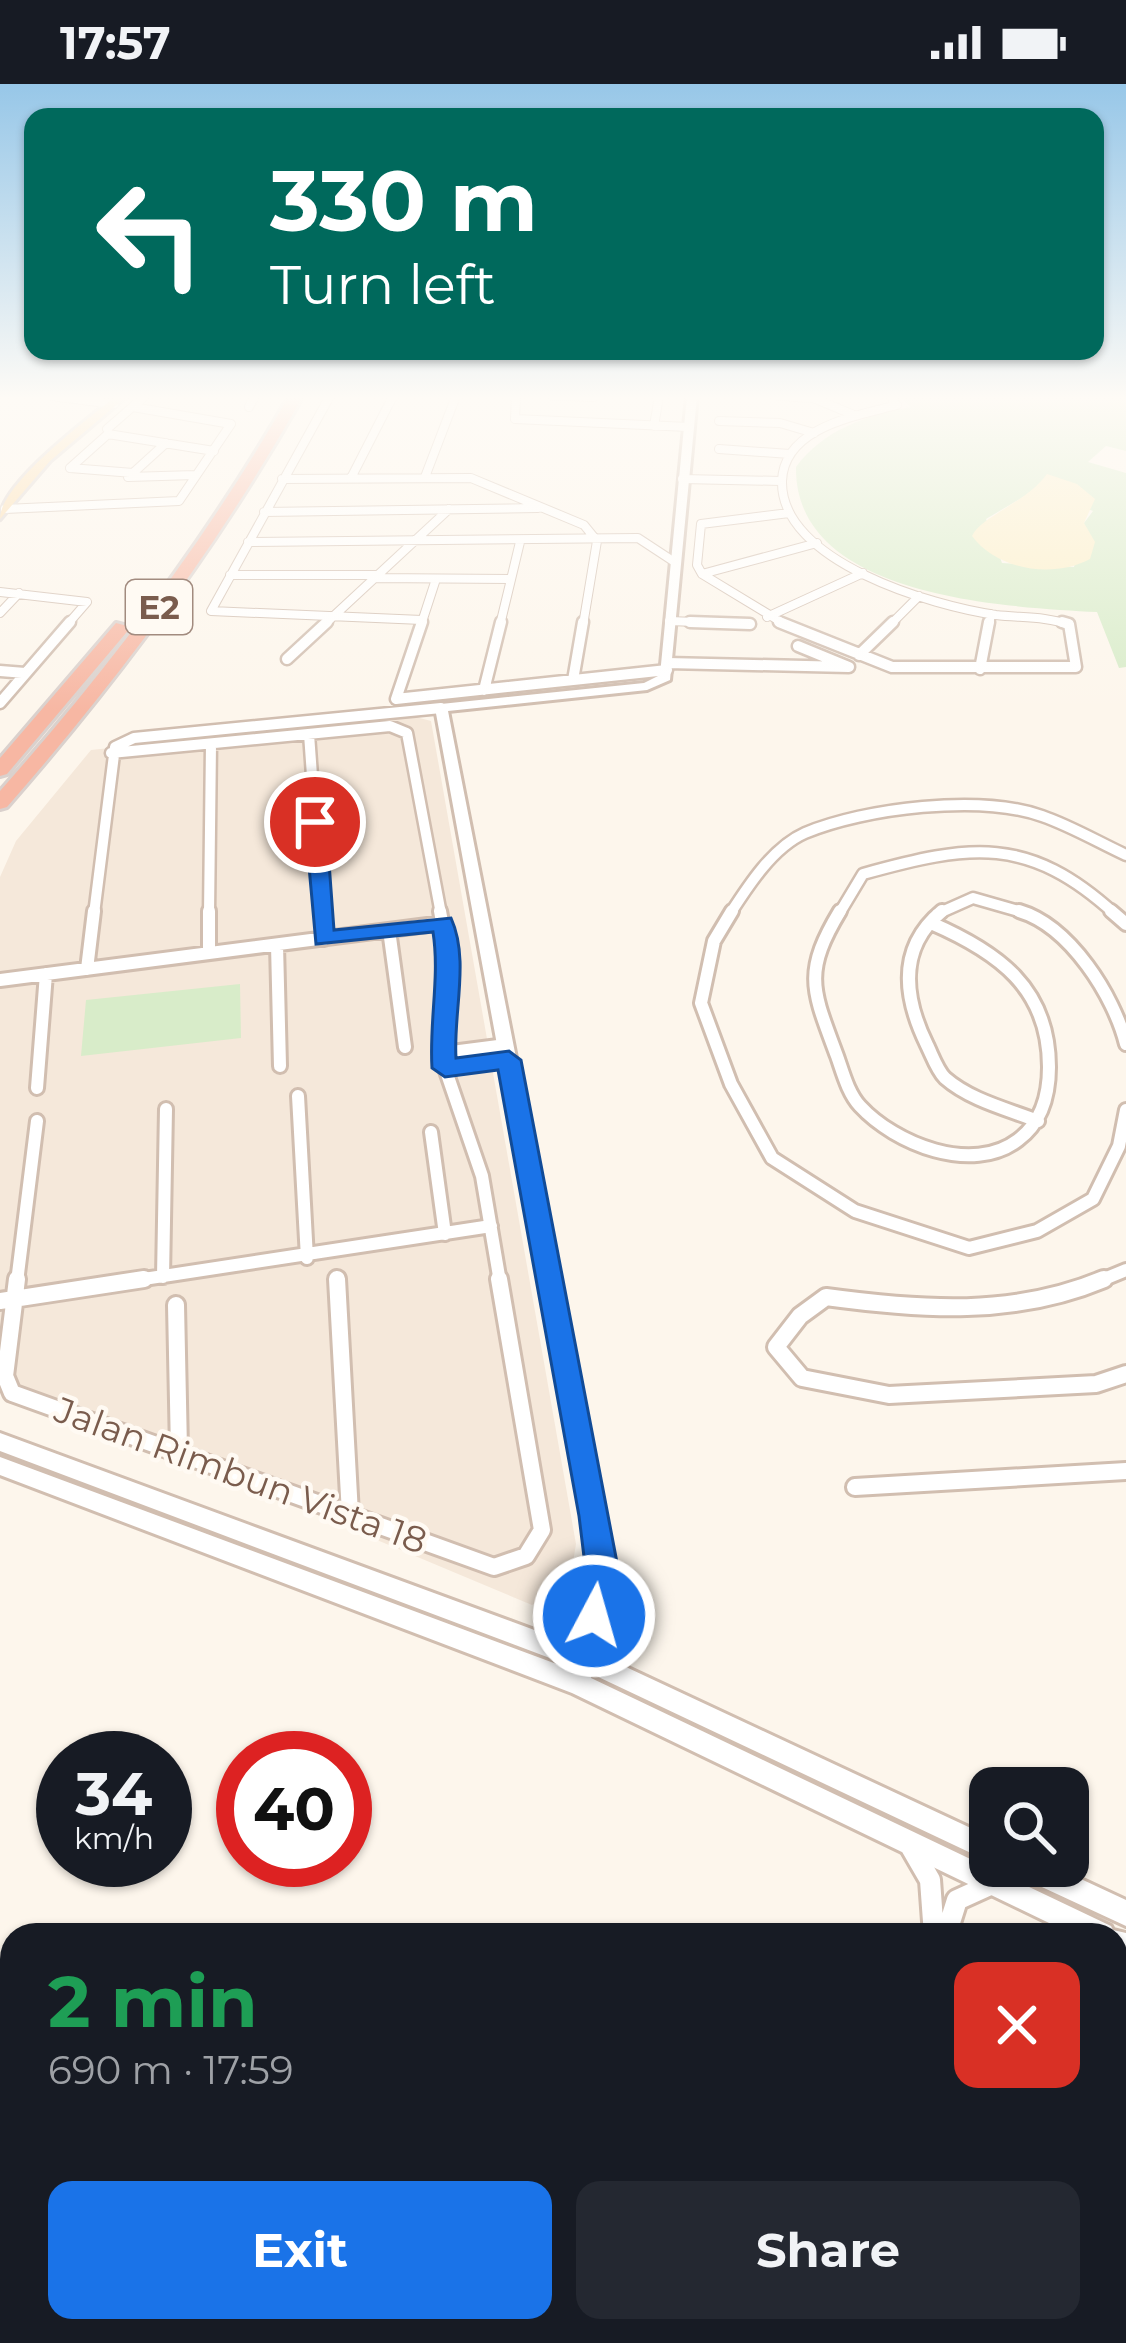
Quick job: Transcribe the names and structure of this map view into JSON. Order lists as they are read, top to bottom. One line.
{"streets":{"highway":["E2"],"street":["Jalan Rimbun Vista 18"]},"page":{"status":"17:57","turn":["330 m","Turn left"],"speed":"34 km/h","limit":"40","heading":["2 min","690 m · 17:59"],"buttons":["Exit","Share"]}}
